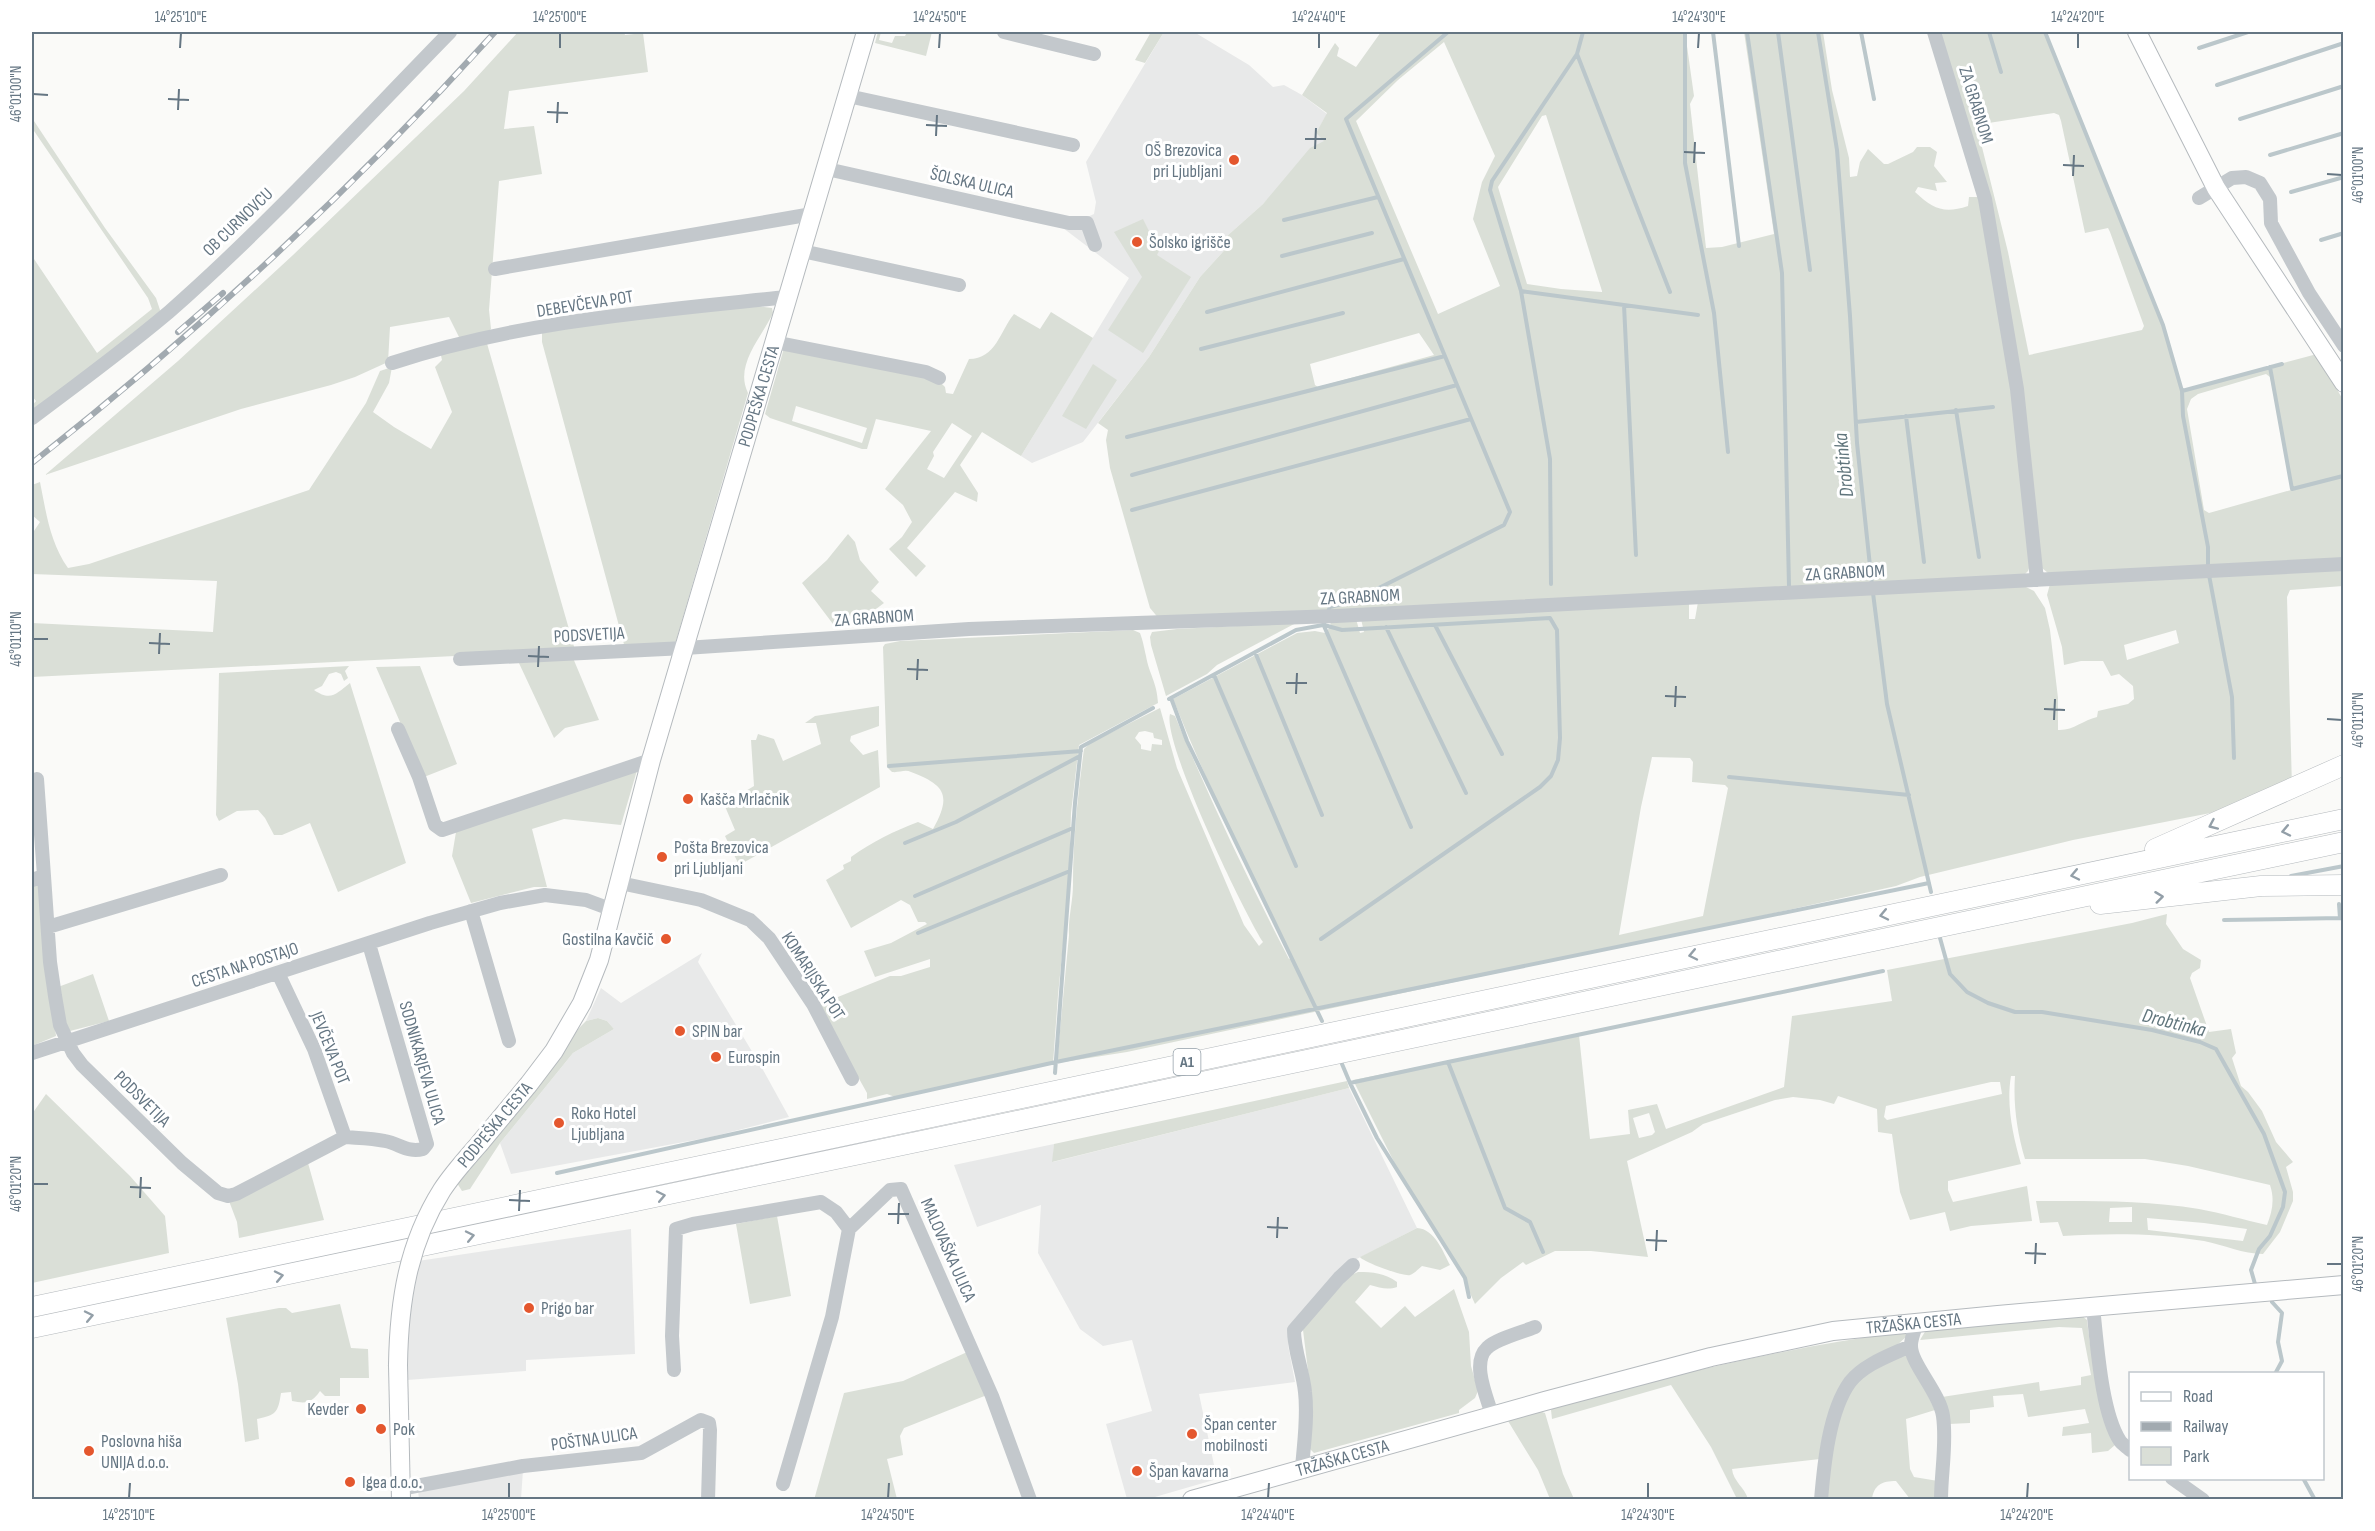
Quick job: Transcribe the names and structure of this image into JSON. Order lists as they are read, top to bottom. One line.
{"streets":{"highway":["A1"],"main road":["PODPEŠKA CESTA","TRŽAŠKA CESTA"],"street":["ZA GRABNOM","ŠOLSKA ULICA","OB CURNOVCU","DEBEVČEVA POT","PODSVETIJA","CESTA NA POSTAJO","KOMARIJSKA POT","JEVČEVA POT","SODNIKARJEVA ULICA","MALOVAŠKA ULICA","POŠTNA ULICA"]},"crossings":[["ZA GRABNOM","PODPEŠKA CESTA"],["ZA GRABNOM","PODSVETIJA"],["ŠOLSKA ULICA","PODPEŠKA CESTA"],["DEBEVČEVA POT","PODPEŠKA CESTA"],["PODPEŠKA CESTA","PODSVETIJA"],["PODPEŠKA CESTA","CESTA NA POSTAJO"],["PODPEŠKA CESTA","KOMARIJSKA POT"],["PODPEŠKA CESTA","POŠTNA ULICA"],["PODSVETIJA","CESTA NA POSTAJO"],["PODSVETIJA","JEVČEVA POT"],["PODSVETIJA","SODNIKARJEVA ULICA"],["CESTA NA POSTAJO","JEVČEVA POT"],["CESTA NA POSTAJO","SODNIKARJEVA ULICA"],["JEVČEVA POT","SODNIKARJEVA ULICA"]],"water":["Drobtinka"],"places":["OŠ Brezovica pri Ljubljani","Šolsko igrišče","Kašča Mrlačnik","Pošta Brezovica pri Ljubljani","Gostilna Kavčič","SPIN bar","Eurospin","Roko Hotel Ljubljana","Prigo bar","Kevder","Pok","Špan center mobilnosti","Poslovna hiša UNIJA d.o.o.","Špan kavarna","Igea d.o.o."],"legend":["Road","Railway","Park"],"coordinates":["14°25'10\"E","14°25'00\"E","14°24'50\"E","14°24'40\"E","14°24'30\"E","14°24'20\"E","46°01'00\"N","46°01'10\"N","46°01'20\"N"]}
